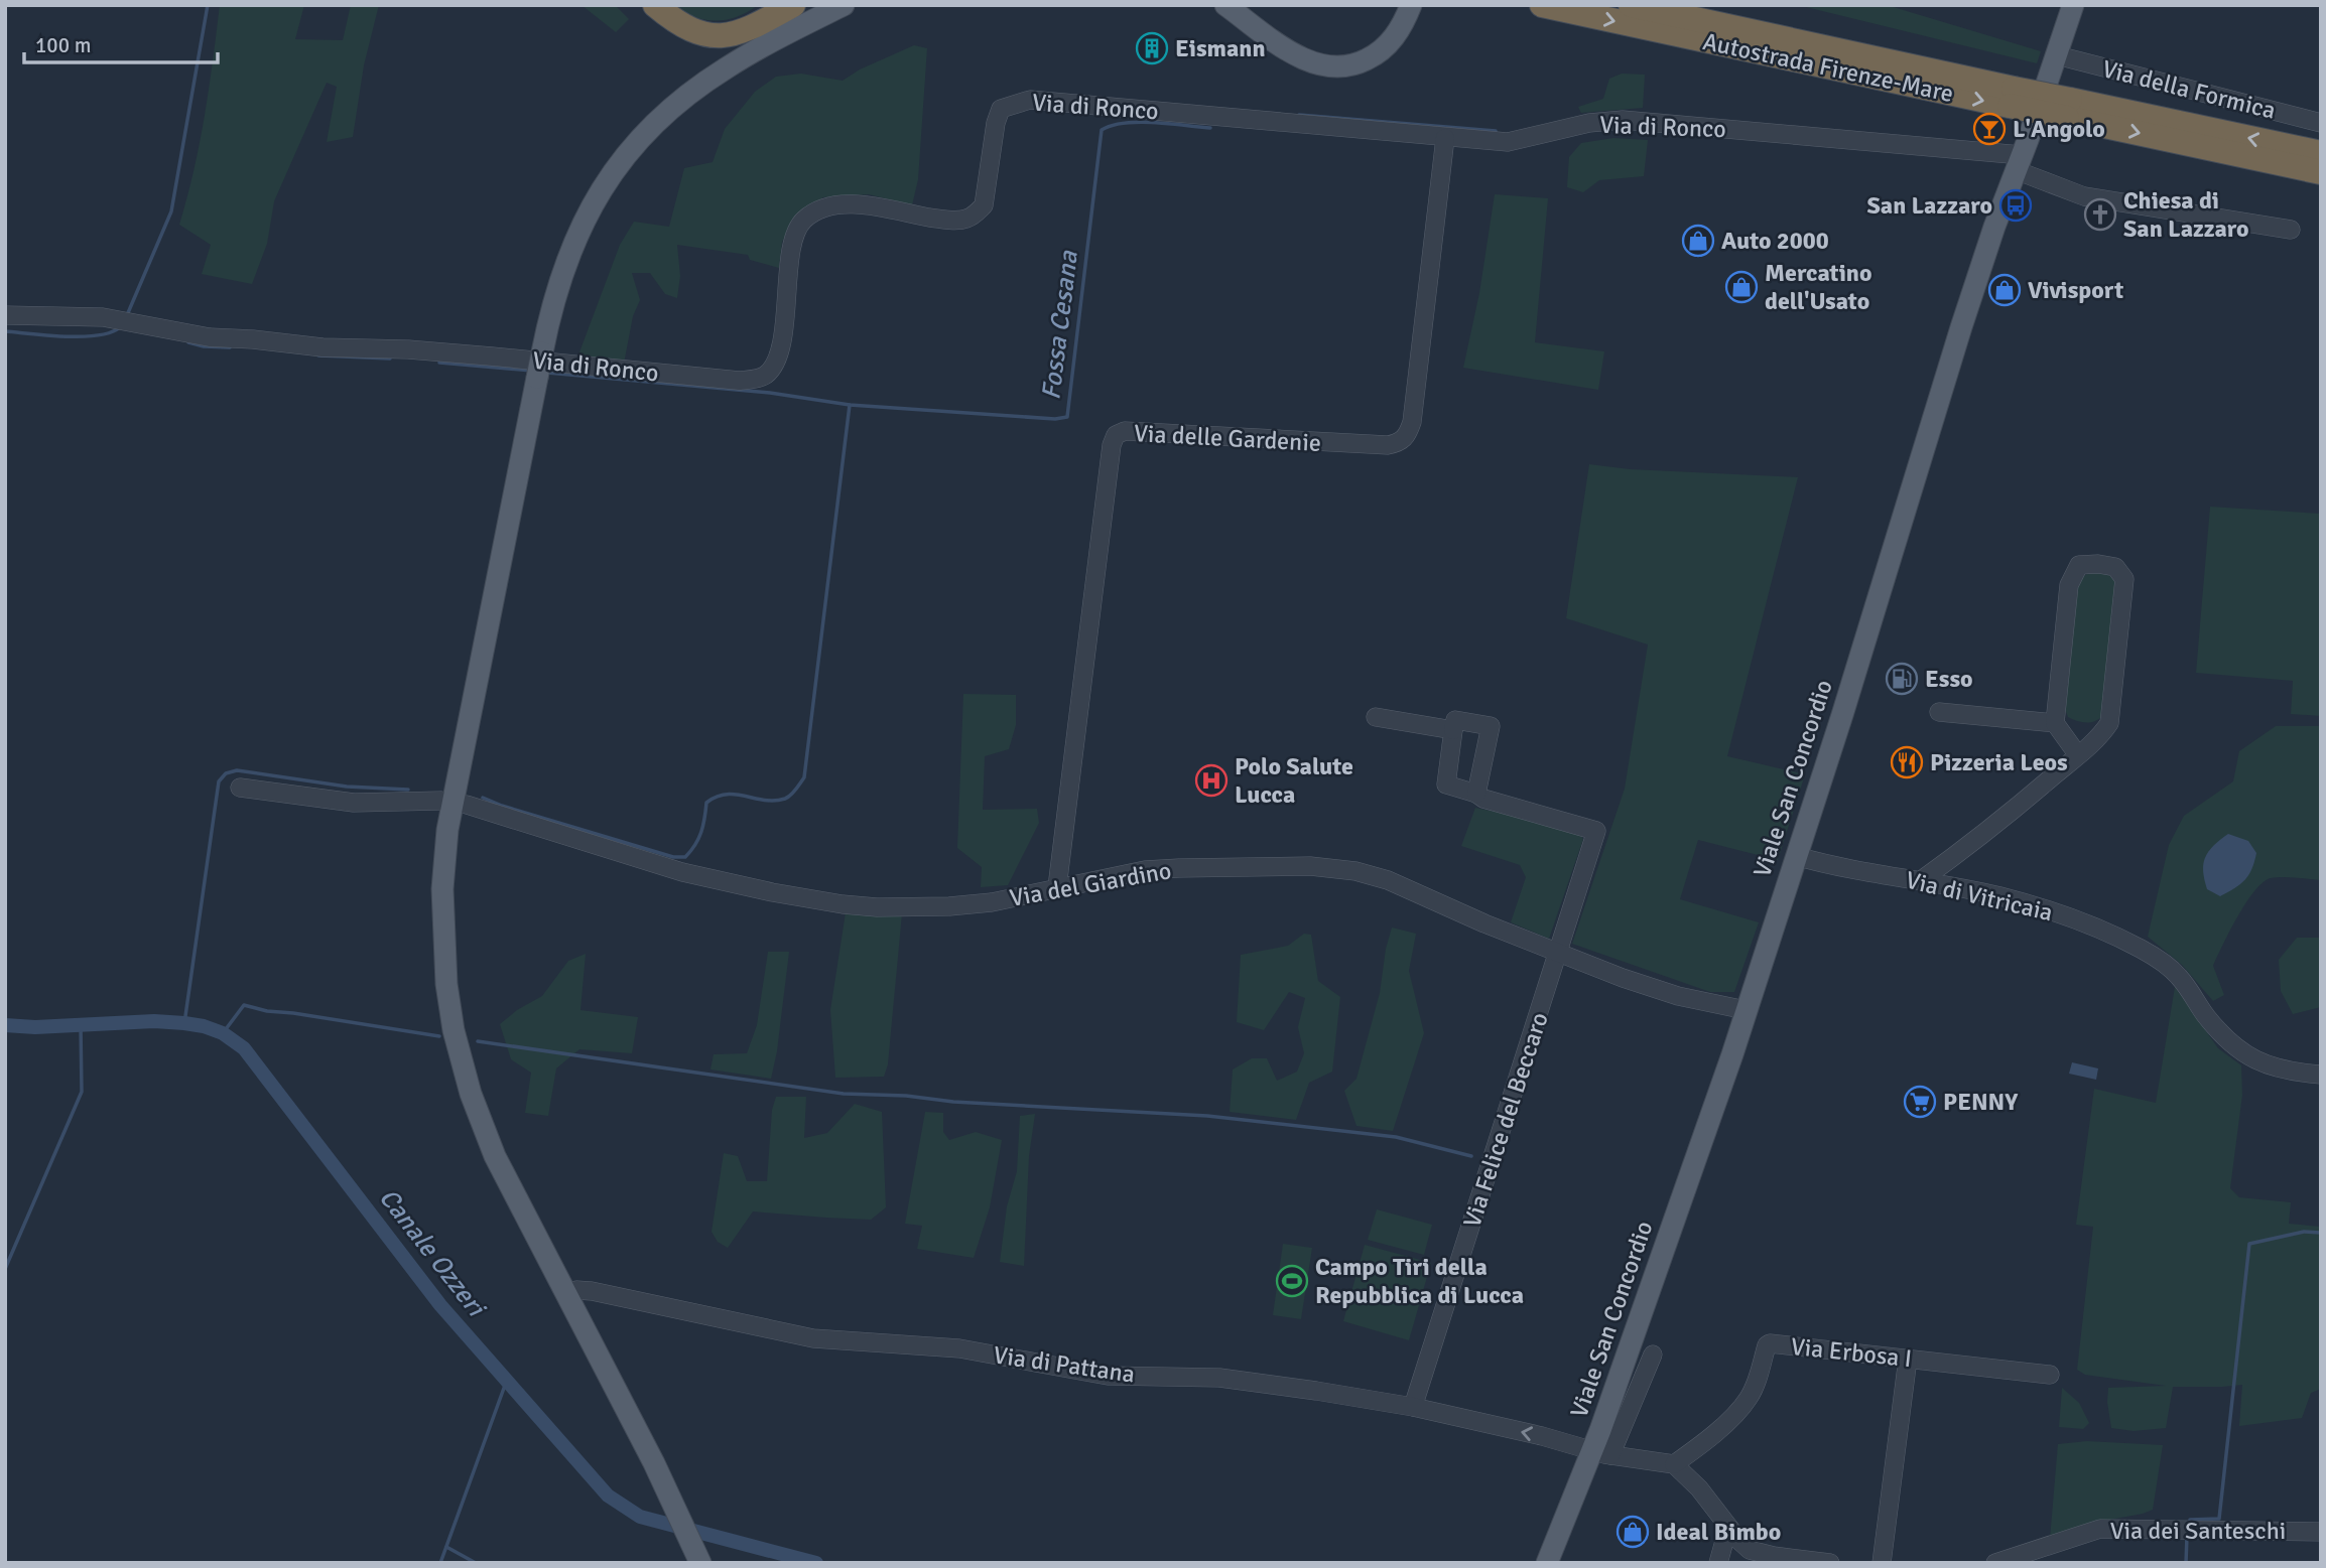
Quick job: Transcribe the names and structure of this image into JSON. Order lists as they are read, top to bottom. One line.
{"streets":{"highway":["Autostrada Firenze-Mare"],"main road":["Viale San Concordio"],"street":["Via della Formica","Via di Ronco","Via delle Gardenie","Via del Giardino","Via di Vitricaia","Via Felice del Beccaro","Via Erbosa I","Via di Pattana","Via dei Santeschi"]},"crossings":[["Via della Formica","Viale San Concordio"],["Via di Ronco","Via delle Gardenie"],["Via di Ronco","Viale San Concordio"],["Via delle Gardenie","Via del Giardino"],["Viale San Concordio","Via del Giardino"],["Viale San Concordio","Via di Vitricaia"],["Viale San Concordio","Via di Pattana"],["Via del Giardino","Via Felice del Beccaro"],["Via Felice del Beccaro","Via di Pattana"]],"water":["Fossa Cesana","Canale Ozzeri"],"places":{"building":["Eismann"],"bar":["L'Angolo"],"bus stop":["San Lazzaro"],"church":["Chiesa di San Lazzaro"],"shop":["Auto 2000","Mercatino dell'Usato","Vivisport","Ideal Bimbo"],"fuel station":["Esso"],"restaurant":["Pizzeria Leos"],"hospital":["Polo Salute Lucca"],"supermarket":["PENNY"],"sports":["Campo Tiri della Repubblica di Lucca"]},"scale_bar":"100 m"}
